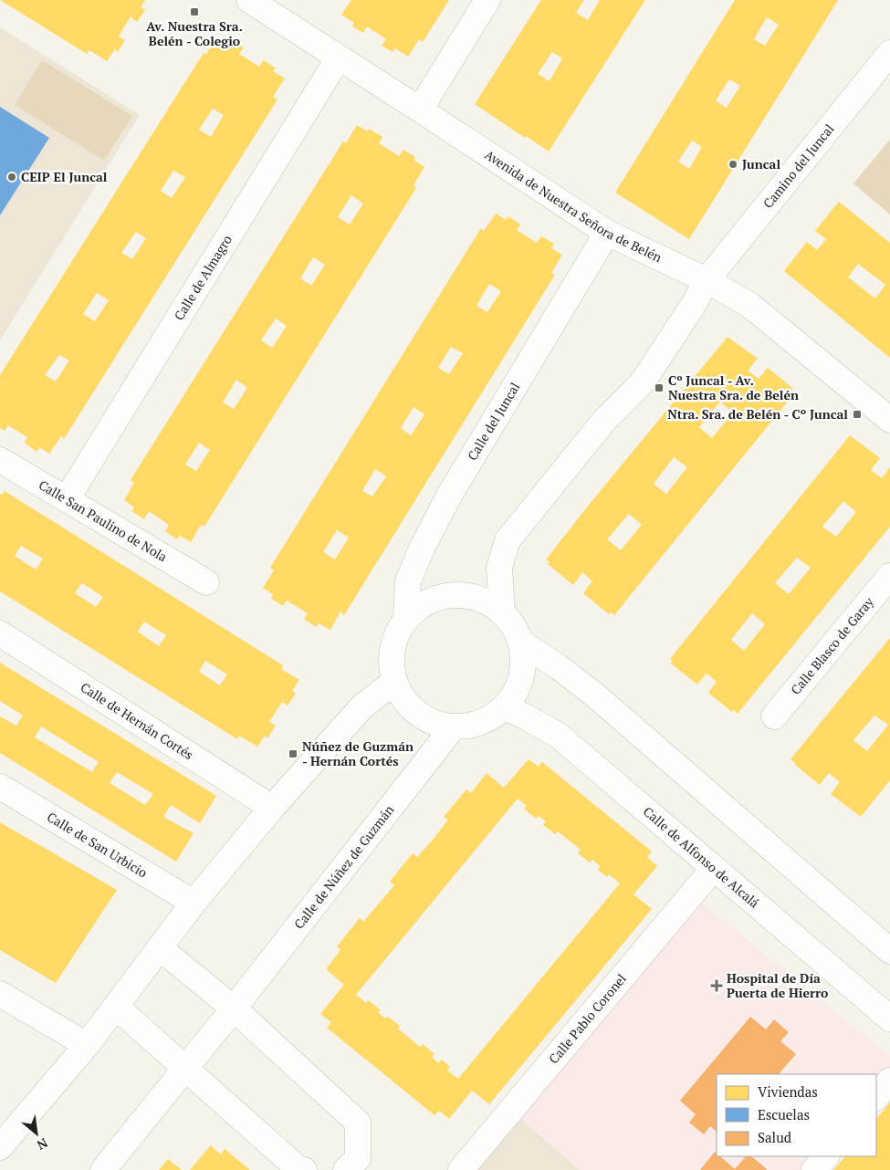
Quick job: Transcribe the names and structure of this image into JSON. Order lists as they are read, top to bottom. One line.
{"streets":{"street":["Camino del Juncal","Avenida de Nuestra Señora de Belén","Calle de Almagro","Calle del Juncal","Calle San Paulino de Nola","Calle Blasco de Garay","Calle de Hernán Cortés","Calle de San Urbicio","Calle de Alfonso de Alcalá","Calle de Núñez de Guzmán","Calle Pablo Coronel"]},"crossings":[["Camino del Juncal","Avenida de Nuestra Señora de Belén"],["Avenida de Nuestra Señora de Belén","Calle de Almagro"],["Avenida de Nuestra Señora de Belén","Calle del Juncal"],["Calle de Almagro","Calle San Paulino de Nola"],["Calle del Juncal","Calle de Alfonso de Alcalá"],["Calle del Juncal","Calle de Núñez de Guzmán"],["Calle de Alfonso de Alcalá","Calle de Núñez de Guzmán"],["Calle de Alfonso de Alcalá","Calle Pablo Coronel"]],"places":{"transit":["Av. Nuestra Sra. Belén - Colegio","Cº Juncal - Av. Nuestra Sra. de Belén","Ntra. Sra. de Belén - Cº Juncal","Núñez de Guzmán - Hernán Cortés"],"other":["Juncal","CEIP El Juncal"],"health":["Hospital de Día Puerta de Hierro"]},"legend":["Viviendas","Escuelas","Salud"],"north":"bottom right"}
